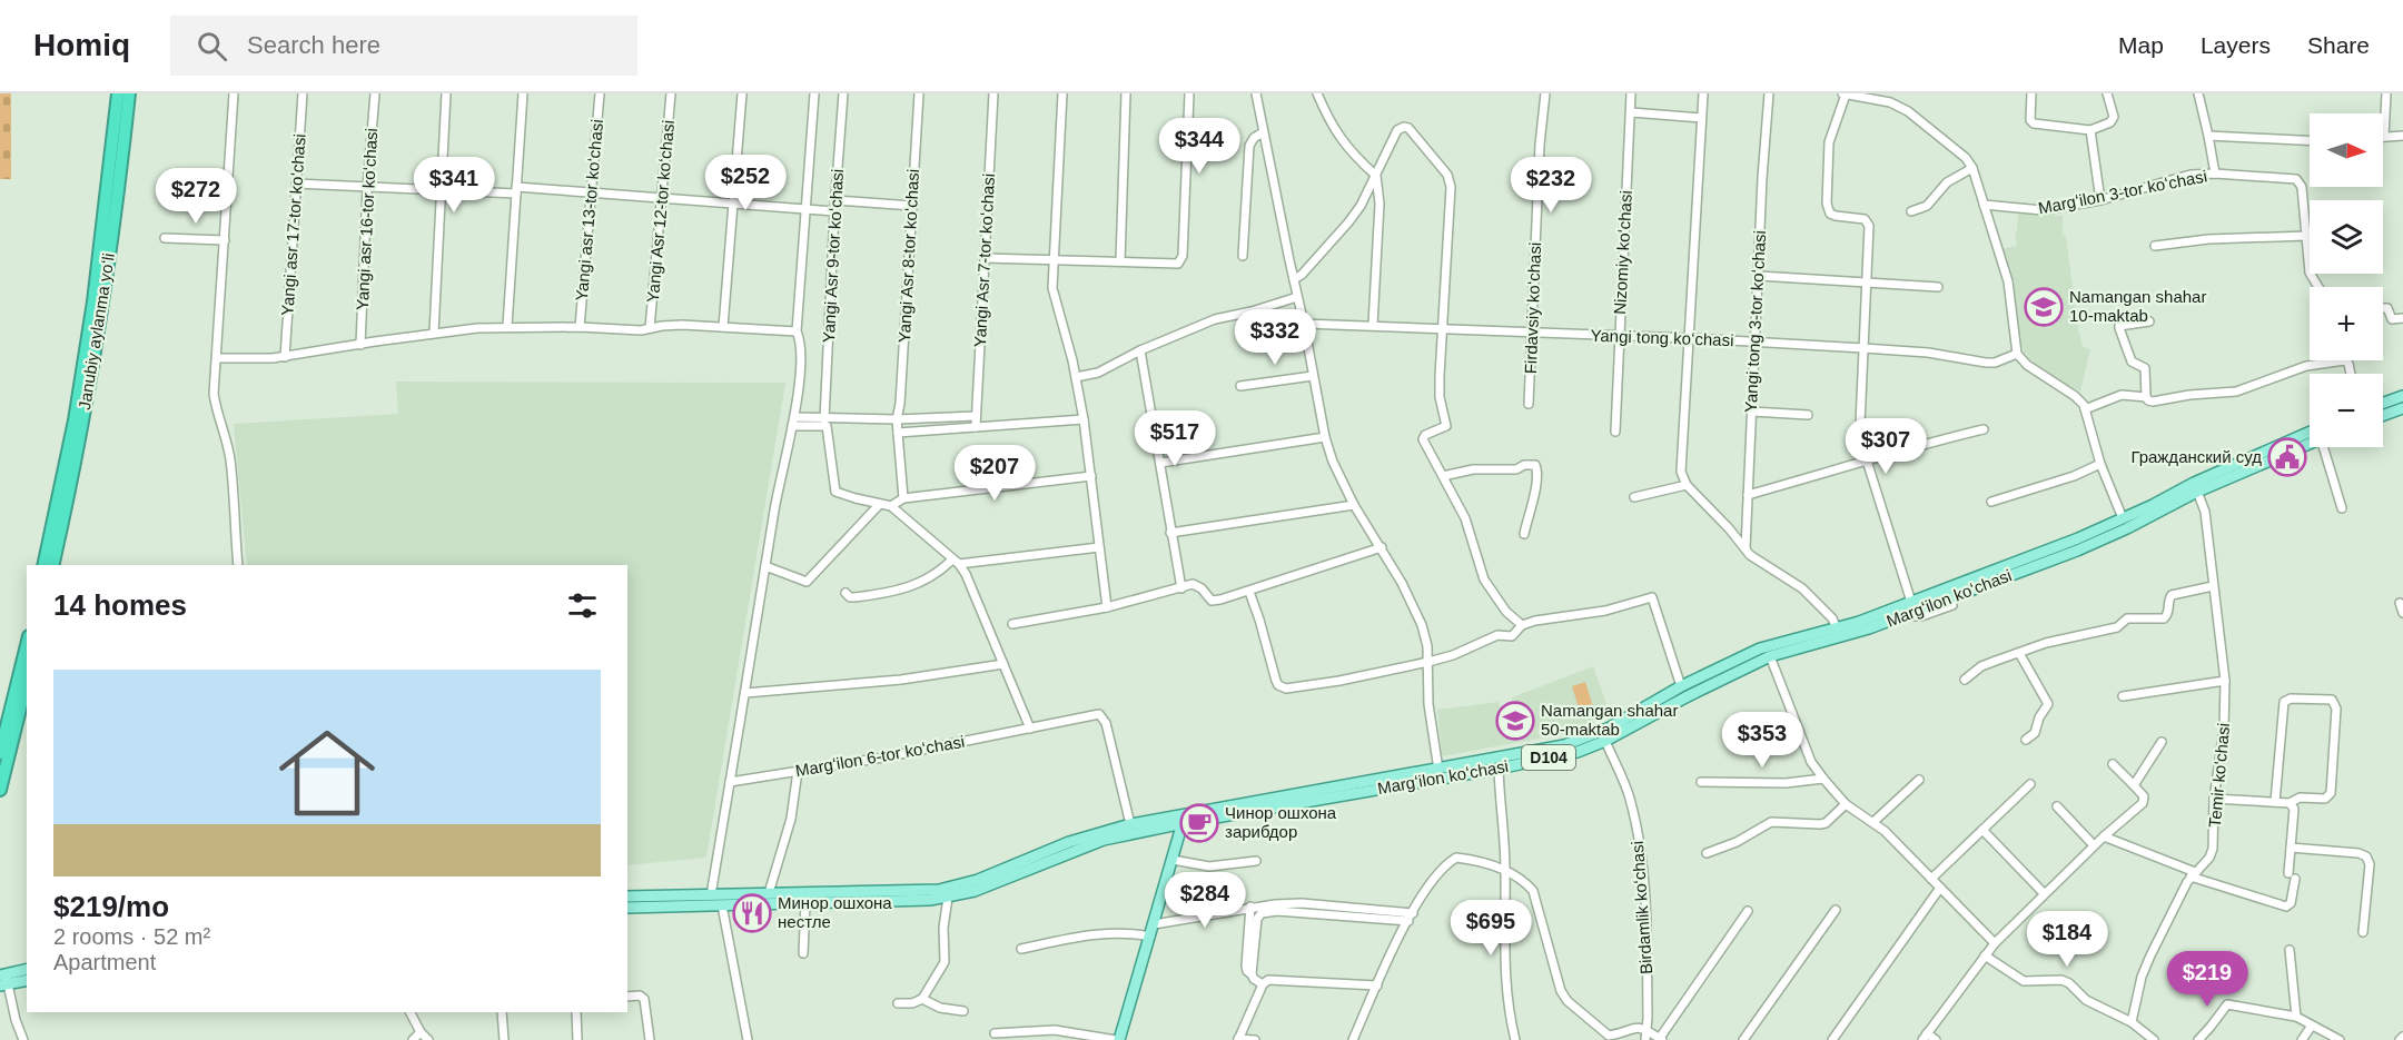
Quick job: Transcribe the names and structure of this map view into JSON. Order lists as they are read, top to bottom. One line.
{"streets":{"highway":["Janubiy aylanma yoʻli"],"main road":["Margʻilon koʻchasi","D104"],"street":["Margʻilon 3-tor koʻchasi","Yangi asr 13-tor koʻchasi","Yangi Asr 12-tor koʻchasi","Yangi asr 16-tor koʻchasi","Yangi asr 17-tor koʻchasi","Nizomiy koʻchasi","Yangi Asr 9-tor koʻchasi","Yangi Asr 8-tor koʻchasi","Yangi Asr 7-tor koʻchasi","Firdavsiy koʻchasi","Yangi tong 3-tor koʻchasi","Yangi tong koʻchasi","Margʻilon 6-tor koʻchasi","Temir ko'chasi","Birdamlik koʻchasi"]},"crossings":[["Nizomiy koʻchasi","Yangi tong koʻchasi"],["Firdavsiy koʻchasi","Yangi tong koʻchasi"],["Yangi tong 3-tor koʻchasi","Yangi tong koʻchasi"],["Margʻilon koʻchasi","Margʻilon 6-tor koʻchasi"],["Margʻilon koʻchasi","Temir ko'chasi"],["Margʻilon koʻchasi","Birdamlik koʻchasi"]],"places":{"school or university":["Namangan shahar 10-maktab","Namangan shahar 50-maktab"],"public building":["Гражданский суд"],"cafe":["Чинор ошхона зарибдор"],"restaurant":["Минор ошхона нестле"]},"north":"right","page":{"header":"Homiq","search":"Search here","nav":["Map","Layers","Share"],"map_buttons":["+","−"],"price":["$344","$252","$341","$232","$272","$332","$517","$307","$207","$353","$284","$695","$184","$219"],"heading":"14 homes","list":[{"name":"$219/mo","note":"2 rooms · 52 m² · Apartment"}]}}
